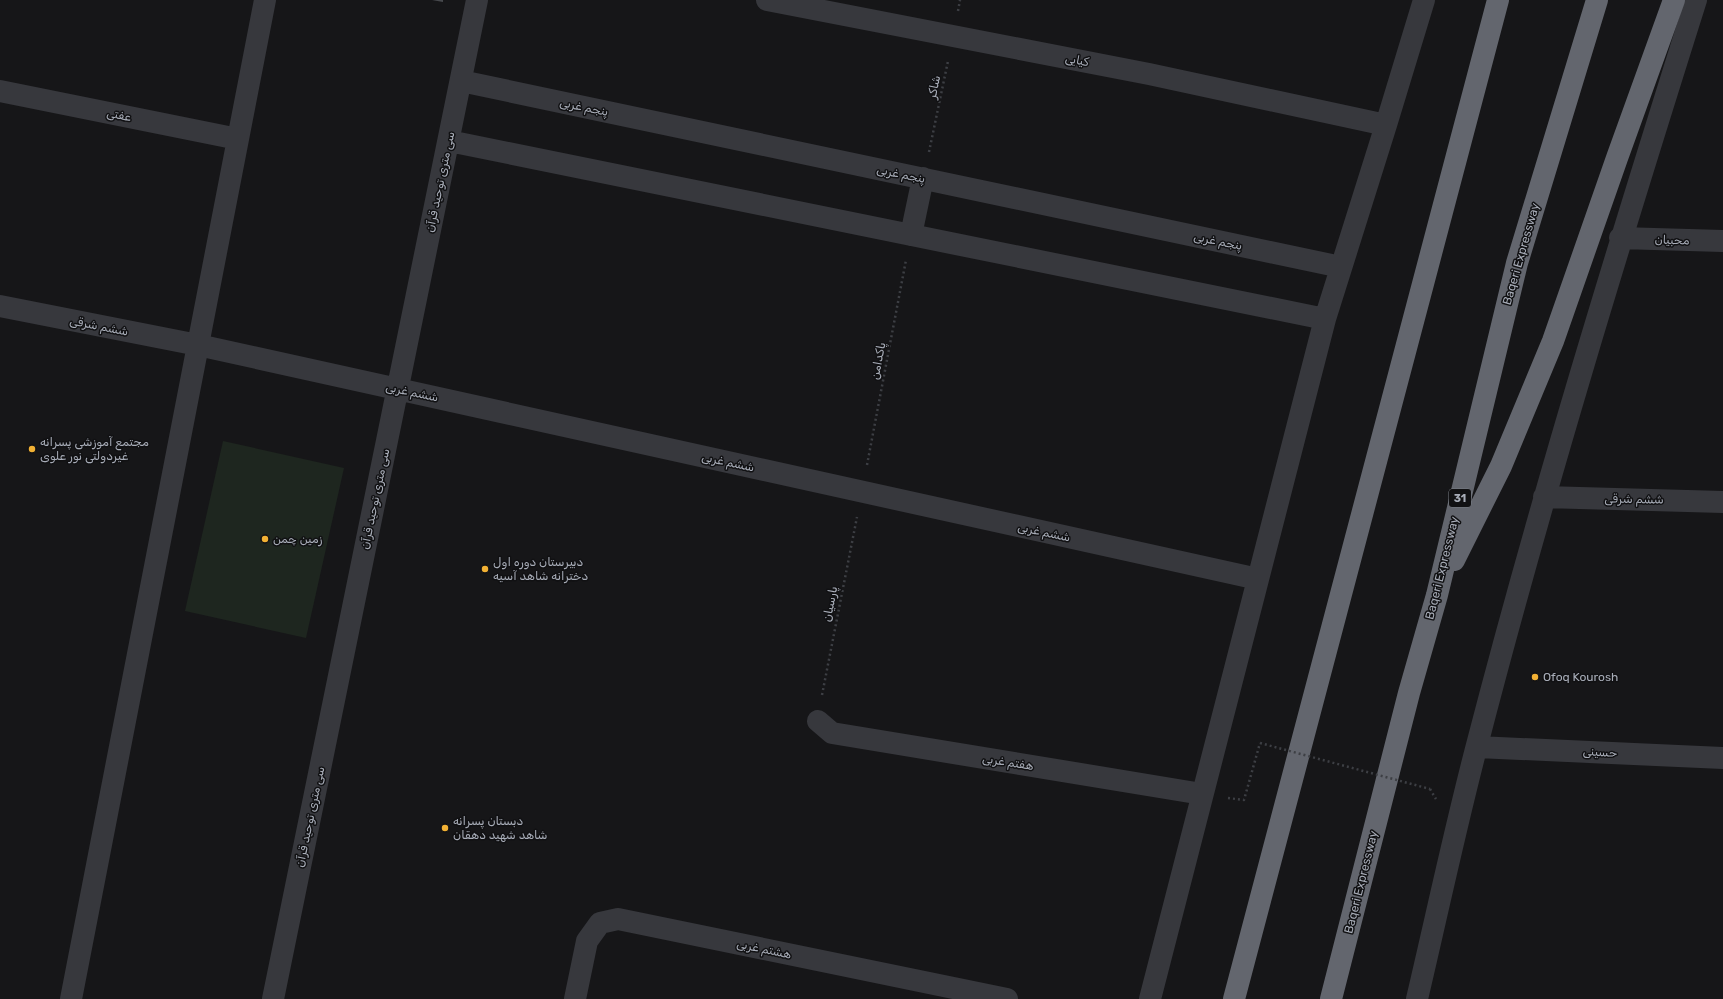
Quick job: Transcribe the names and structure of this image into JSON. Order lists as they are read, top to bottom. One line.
{"streets":{"highway":["Baqeri Expressway","31"],"street":["کیایی","پنجم غربی","عفتی","سی متری توحید قرآن","محبیان","ششم شرقی","ششم غربی","حسینی","هفتم غربی","هشتم غربی"],"path":["شاکر","پاکدامن","پارسیان"]},"crossings":[["کیایی","شاکر"],["شاکر","پنجم غربی"],["پنجم غربی","سی متری توحید قرآن"],["سی متری توحید قرآن","ششم غربی"],["ششم شرقی","ششم غربی"],["پاکدامن","ششم غربی"],["پاکدامن","پارسیان"],["ششم غربی","پارسیان"],["پارسیان","هفتم غربی"]],"places":["مجتمع آموزشی پسرانه غیردولتی نور علوی","زمین چمن","دبیرستان دوره اول دخترانه شاهد آسیه","Ofoq Kourosh","دبستان پسرانه شاهد شهید دهقان"]}
